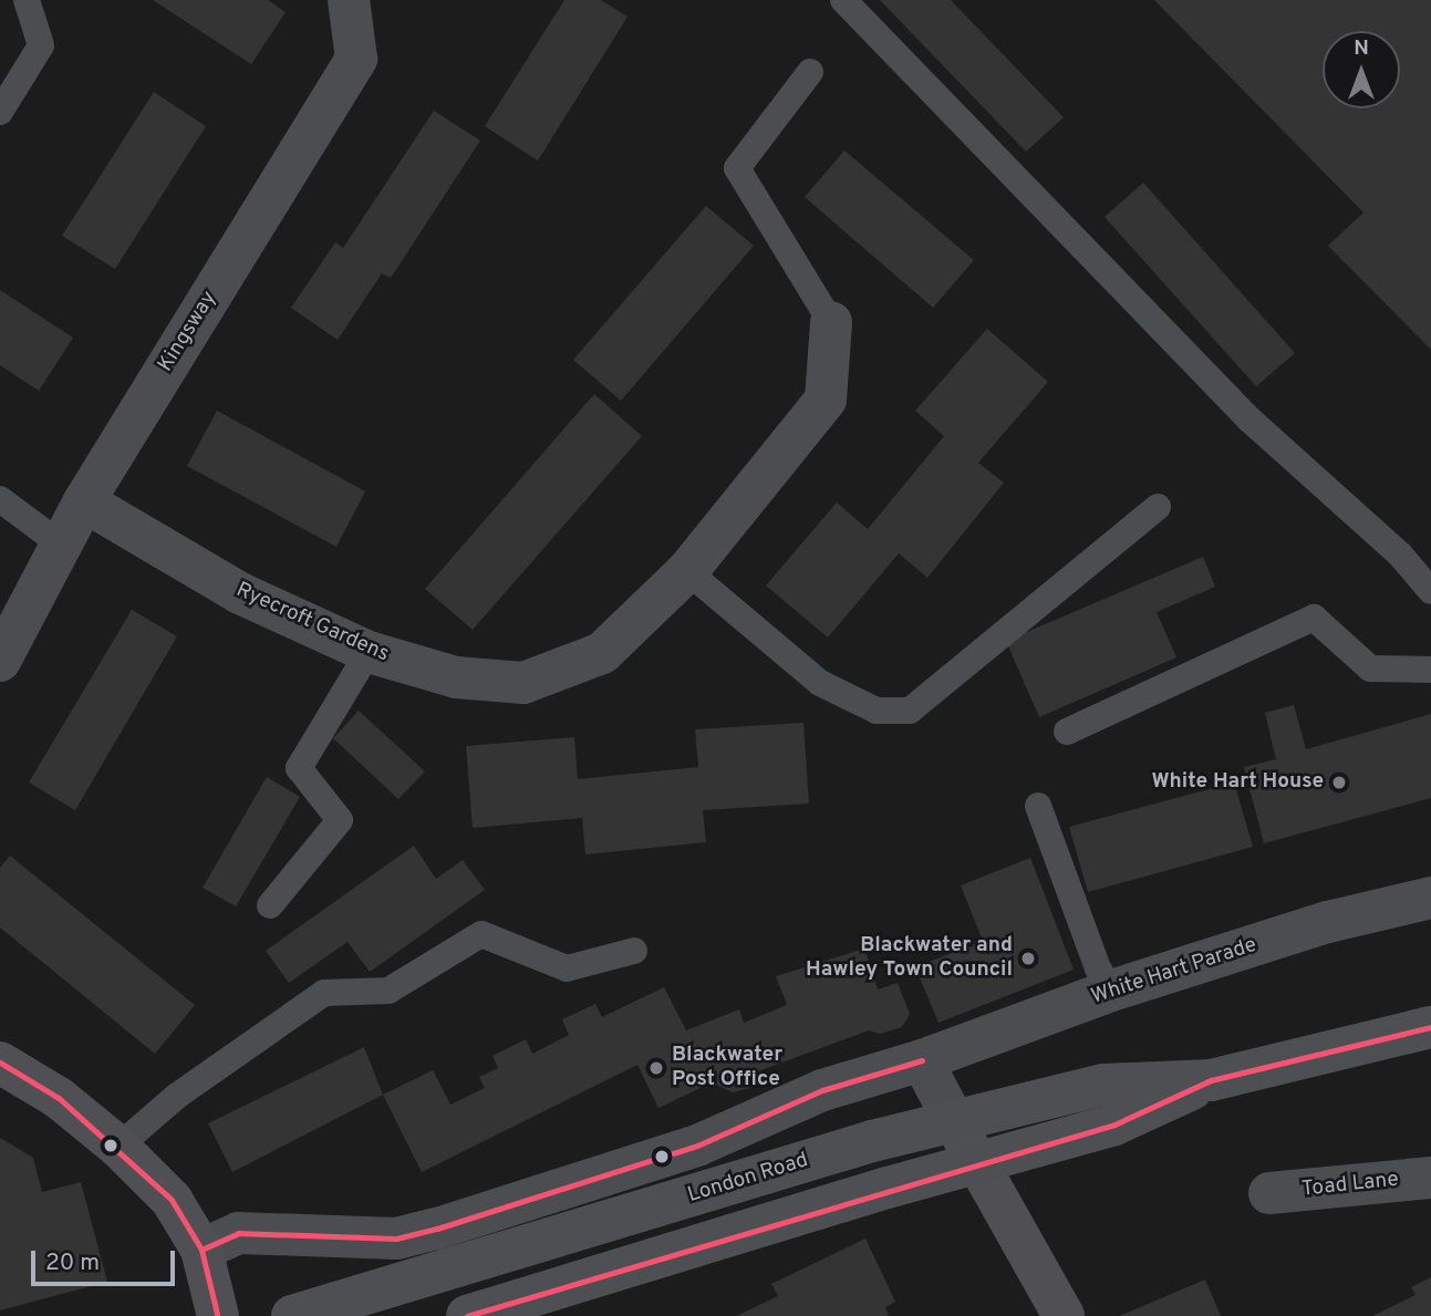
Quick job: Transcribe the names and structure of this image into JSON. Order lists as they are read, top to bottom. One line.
{"streets":{"main road":["London Road"],"street":["Kingsway","Ryecroft Gardens","White Hart Parade","Toad Lane"]},"crossings":[["Kingsway","Ryecroft Gardens"]],"places":["White Hart House","Blackwater and Hawley Town Council","Blackwater Post Office"],"scale_bar":"20 m","north":"top"}
